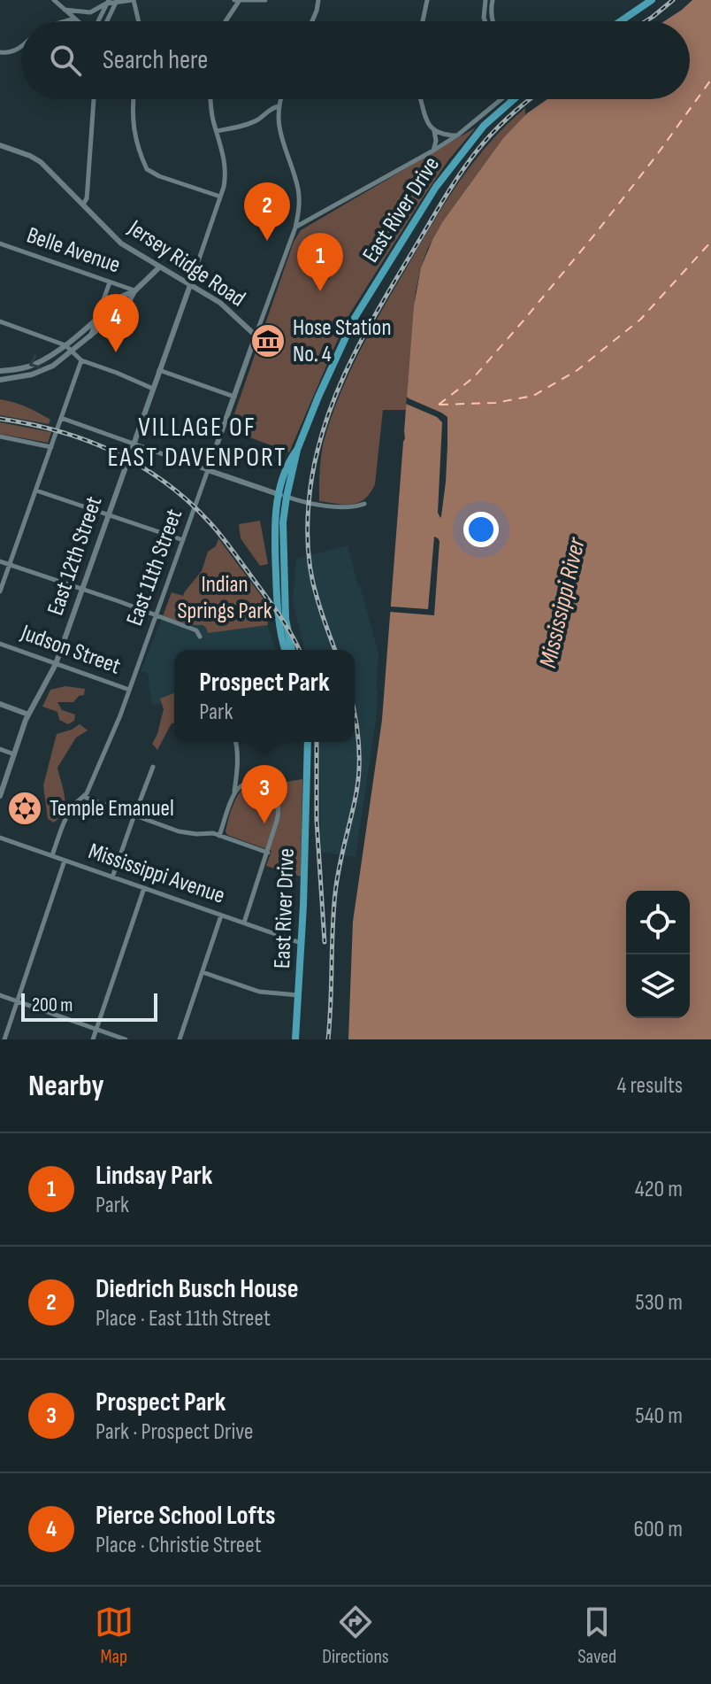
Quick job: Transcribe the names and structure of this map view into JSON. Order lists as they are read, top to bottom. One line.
{"streets":{"main road":["East River Drive"],"street":["Belle Avenue","Jersey Ridge Road","East 12th Street","East 11th Street","Judson Street","Mississippi Avenue"]},"crossings":[["East River Drive","Mississippi Avenue"],["Jersey Ridge Road","East 12th Street"],["Jersey Ridge Road","East 11th Street"],["East 12th Street","Judson Street"],["East 11th Street","Judson Street"]],"districts":["VILLAGE OF EAST DAVENPORT"],"water":["Mississippi River"],"parks":["Indian Springs Park"],"places":{"museum":["Hose Station No. 4"],"synagogue":["Temple Emanuel"]},"scale_bar":"200 m","page":{"search":"Search here","pins":["2","1","4","3"],"popup":["Prospect Park","Park"],"scale":"200 m","heading":["Nearby","4 results"],"list":[{"mark":"1","name":"Lindsay Park","note":"Park","value":"420 m"},{"mark":"2","name":"Diedrich Busch House","note":"Place · East 11th Street","value":"530 m"},{"mark":"3","name":"Prospect Park","note":"Park · Prospect Drive","value":"540 m"},{"mark":"4","name":"Pierce School Lofts","note":"Place · Christie Street","value":"600 m"}],"nav":["Map","Directions","Saved"]}}
